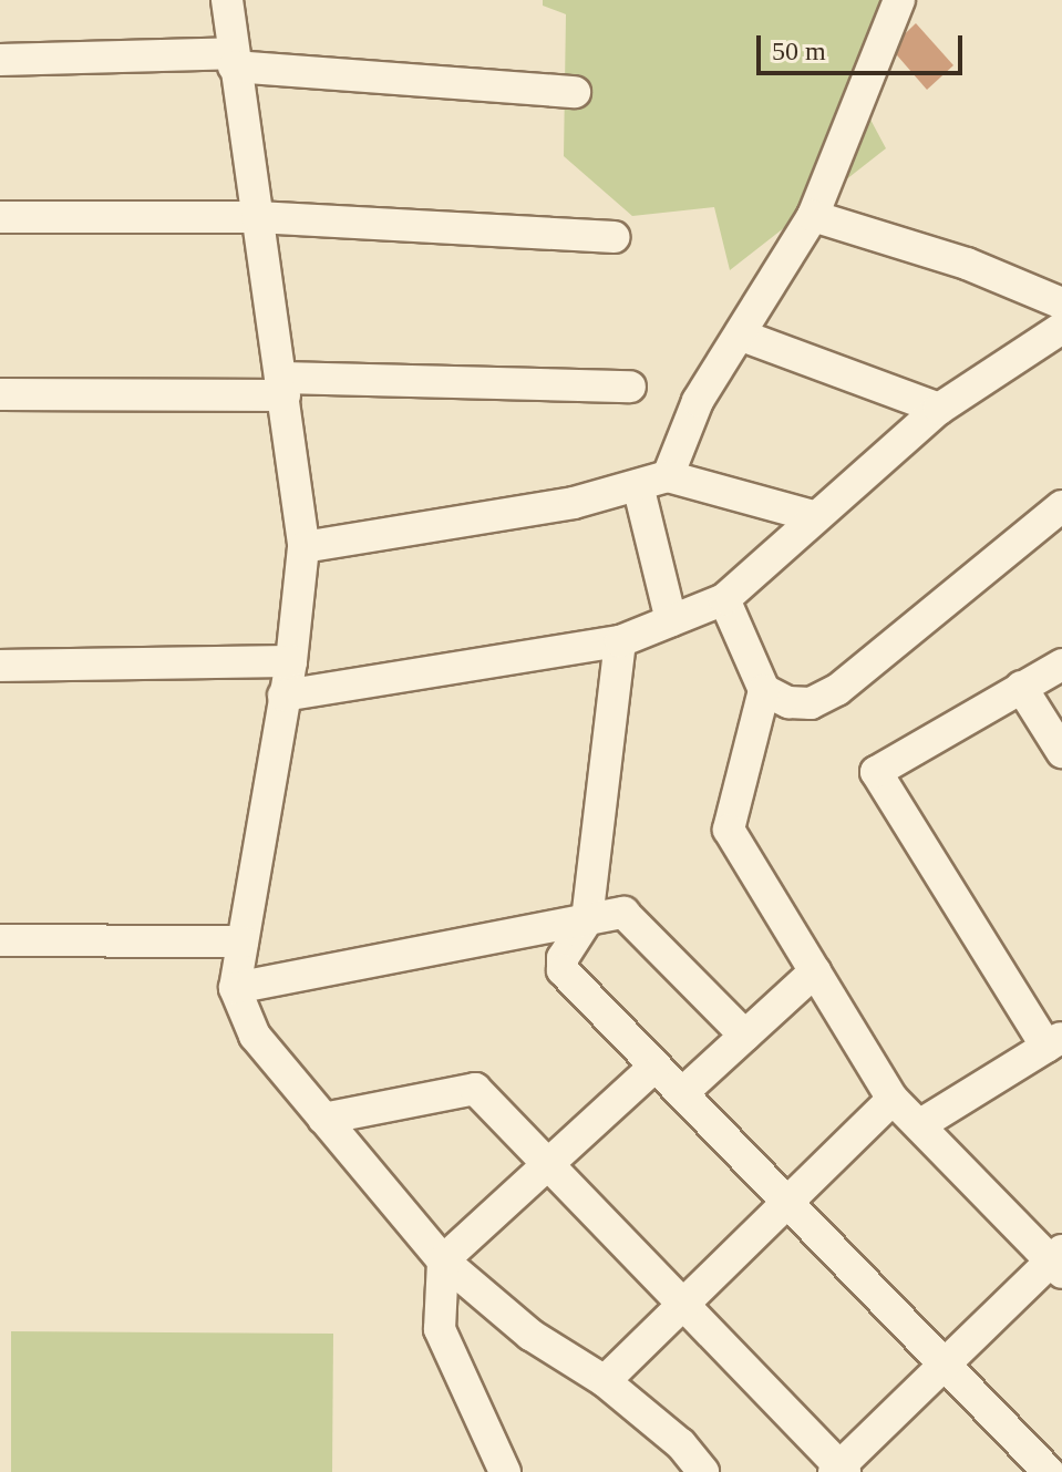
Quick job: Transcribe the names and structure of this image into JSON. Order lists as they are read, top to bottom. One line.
{"scale_bar":"50 m"}
